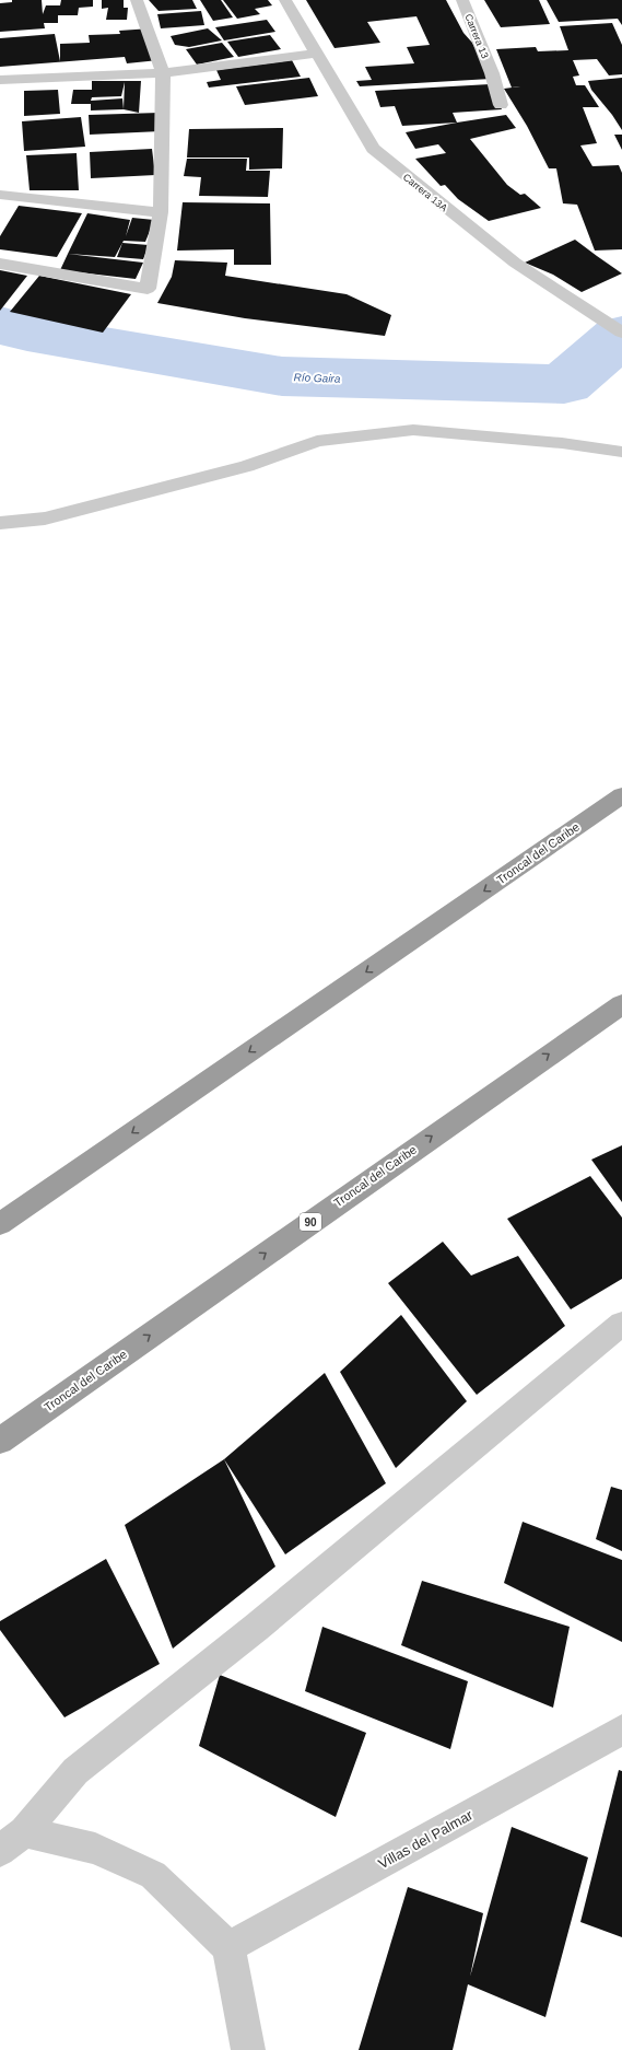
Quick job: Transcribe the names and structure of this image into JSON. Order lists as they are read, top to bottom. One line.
{"streets":{"highway":["Troncal del Caribe","90"],"street":["Carrera 13","Carrera 13A","Villas del Palmar"]},"water":["Río Gaira"]}
